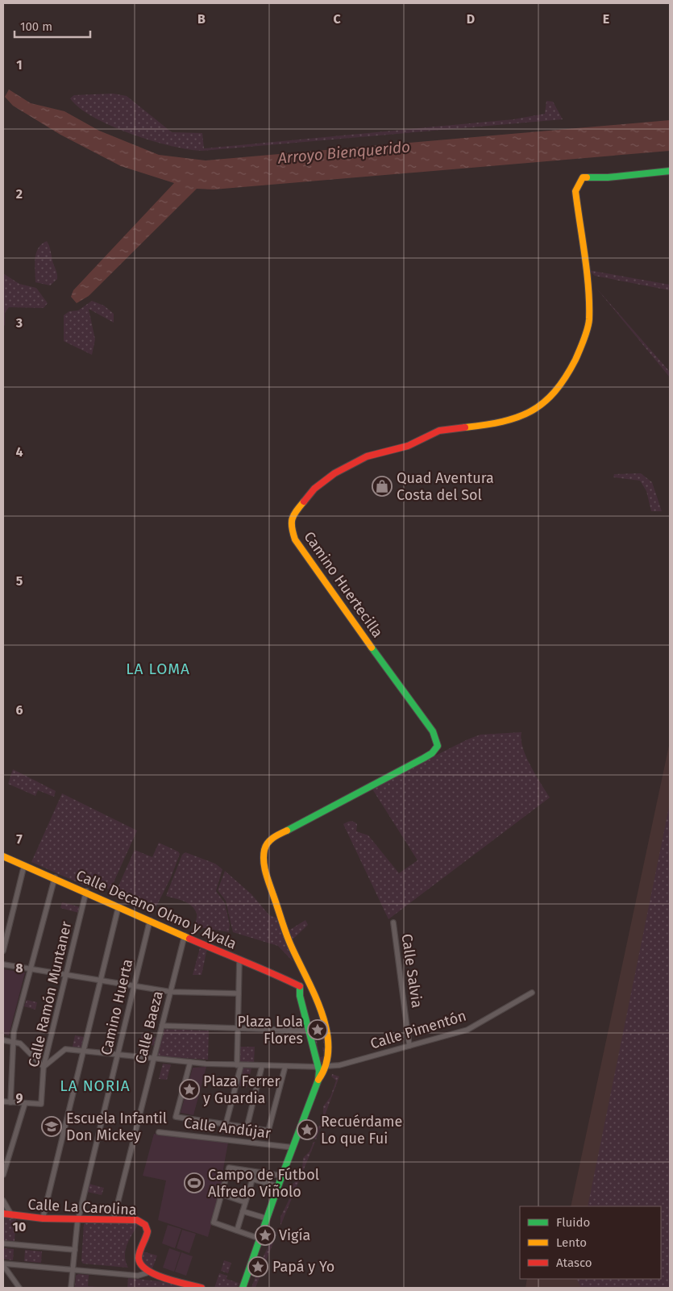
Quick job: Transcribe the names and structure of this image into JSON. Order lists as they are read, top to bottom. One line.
{"streets":{"street":["Camino Huertecilla","Calle Decano Olmo y Ayala","Calle Salvia","Calle Ramón Muntaner","Camino Huerta","Calle Baeza","Calle Pimentón","Calle Andújar","Calle La Carolina"]},"crossings":[["Calle Decano Olmo y Ayala","Calle Ramón Muntaner"],["Calle Decano Olmo y Ayala","Camino Huerta"],["Calle Decano Olmo y Ayala","Calle Baeza"],["Calle Salvia","Calle Pimentón"],["Camino Huerta","Calle La Carolina"],["Calle Baeza","Calle La Carolina"]],"districts":["LA LOMA","LA NORIA"],"water":["Arroyo Bienquerido"],"places":{"shop":["Quad Aventura Costa del Sol"],"place":["Plaza Lola Flores","Plaza Ferrer y Guardia","Recuérdame Lo que Fui","Vigía","Papá y Yo"],"school or university":["Escuela Infantil Don Mickey"],"sports":["Campo de Fútbol Alfredo Viñolo"]},"legend":["Fluido","Lento","Atasco"],"scale_bar":"100 m","grid":{"columns":["B","C","D","E"],"rows":["1","2","3","4","5","6","7","8","9","10"]}}
